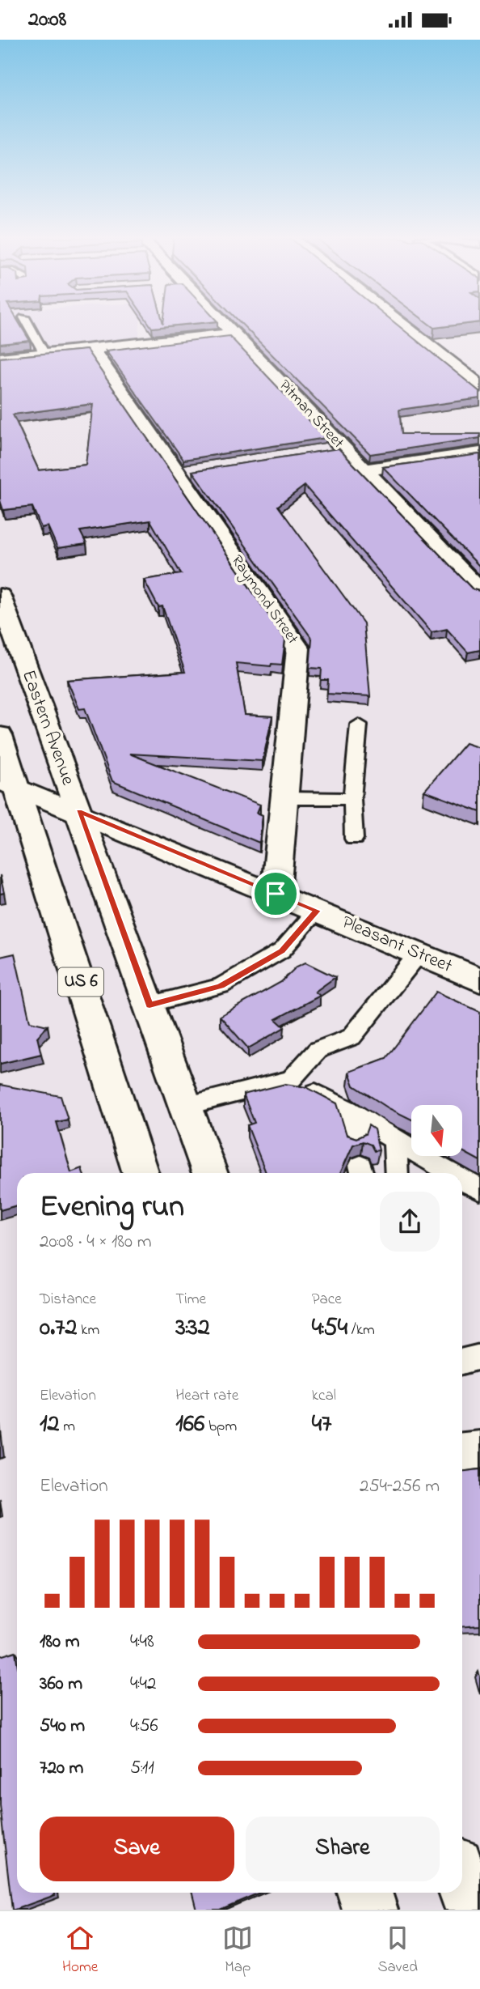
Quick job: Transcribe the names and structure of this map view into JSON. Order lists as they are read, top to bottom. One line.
{"streets":{"street":["Pitman Street","Raymond Street","Eastern Avenue","Pleasant Street","US 6"]},"crossings":[["Raymond Street","Pleasant Street"],["Eastern Avenue","Pleasant Street"],["Pleasant Street","US 6"]],"north":"bottom","page":{"status":"20:08","heading":["Evening run","20:08 · 4 × 180 m"],"stats":[["Distance","0.72 km"],["Time","3:32"],["Pace","4:54 /km"],["Elevation","12 m"],["Heart rate","166 bpm"],["kcal","47"]],"chart":["Elevation","254–256 m"],"list":[{"name":"180 m","note":"4:48"},{"name":"360 m","note":"4:42"},{"name":"540 m","note":"4:56"},{"name":"720 m","note":"5:11"}],"buttons":["Save","Share"],"tabs":["Home","Map","Saved"]}}
